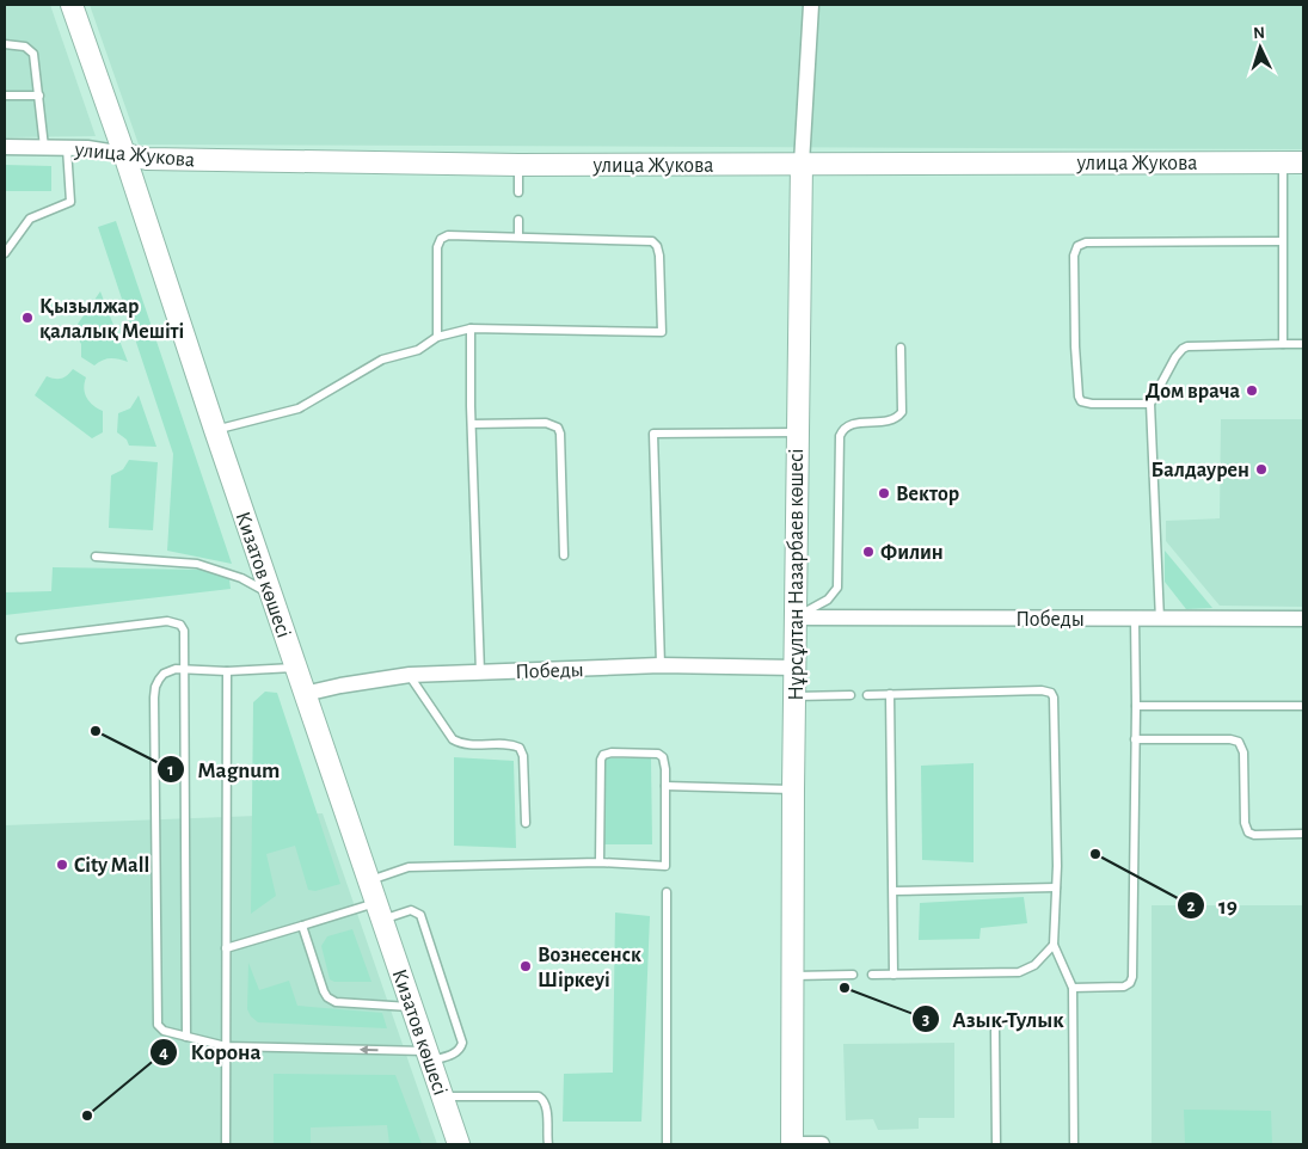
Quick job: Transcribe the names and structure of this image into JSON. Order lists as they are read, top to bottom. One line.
{"streets":{"main road":["улица Жукова","Кизатов көшесі","Нұрсұлтан Назарбаев көшесі"],"street":["Победы"]},"crossings":[["улица Жукова","Кизатов көшесі"],["улица Жукова","Нұрсұлтан Назарбаев көшесі"],["Кизатов көшесі","Победы"],["Нұрсұлтан Назарбаев көшесі","Победы"]],"places":["Қызылжар қалалық Мешіті","Дом врача","Балдаурен","Вектор","Филин","Magnum","19","City Mall","Вознесенск Шіркеуі","Азык-Тулык","Корона"],"north":"top"}
